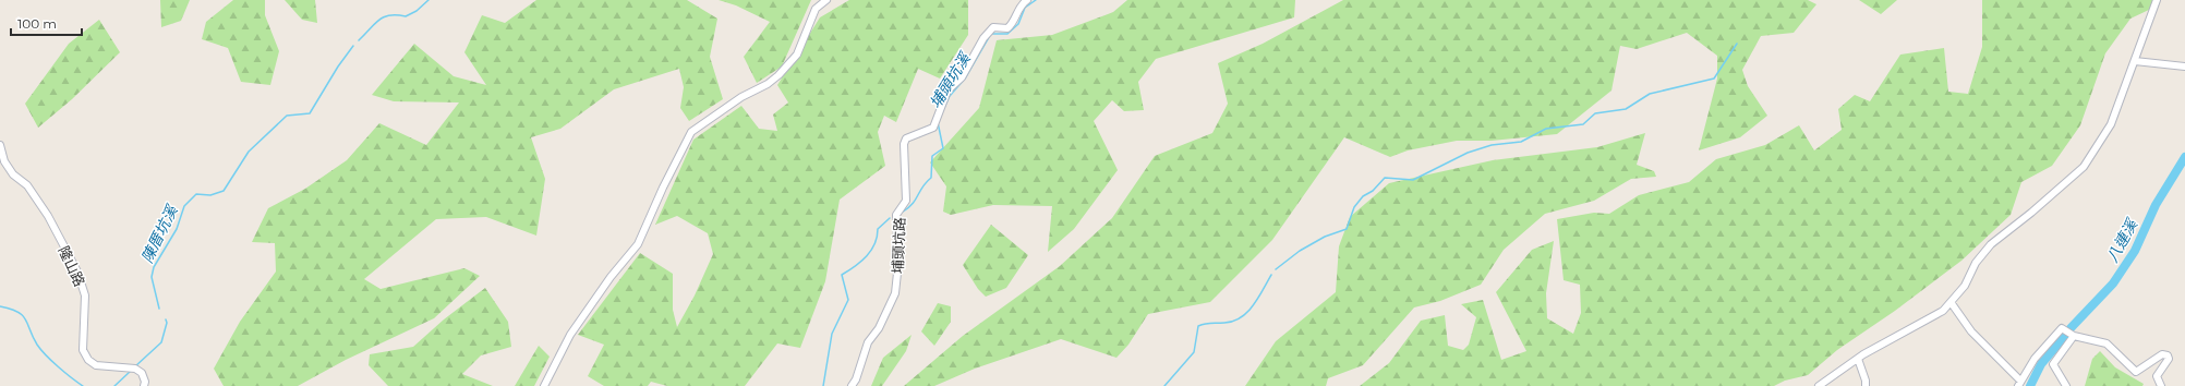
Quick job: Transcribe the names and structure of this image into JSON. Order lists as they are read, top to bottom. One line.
{"streets":{"street":["埔頭坑路","隆山路"]},"water":["埔頭坑溪","陳厝坑溪","八連溪"],"scale_bar":"100 m"}
